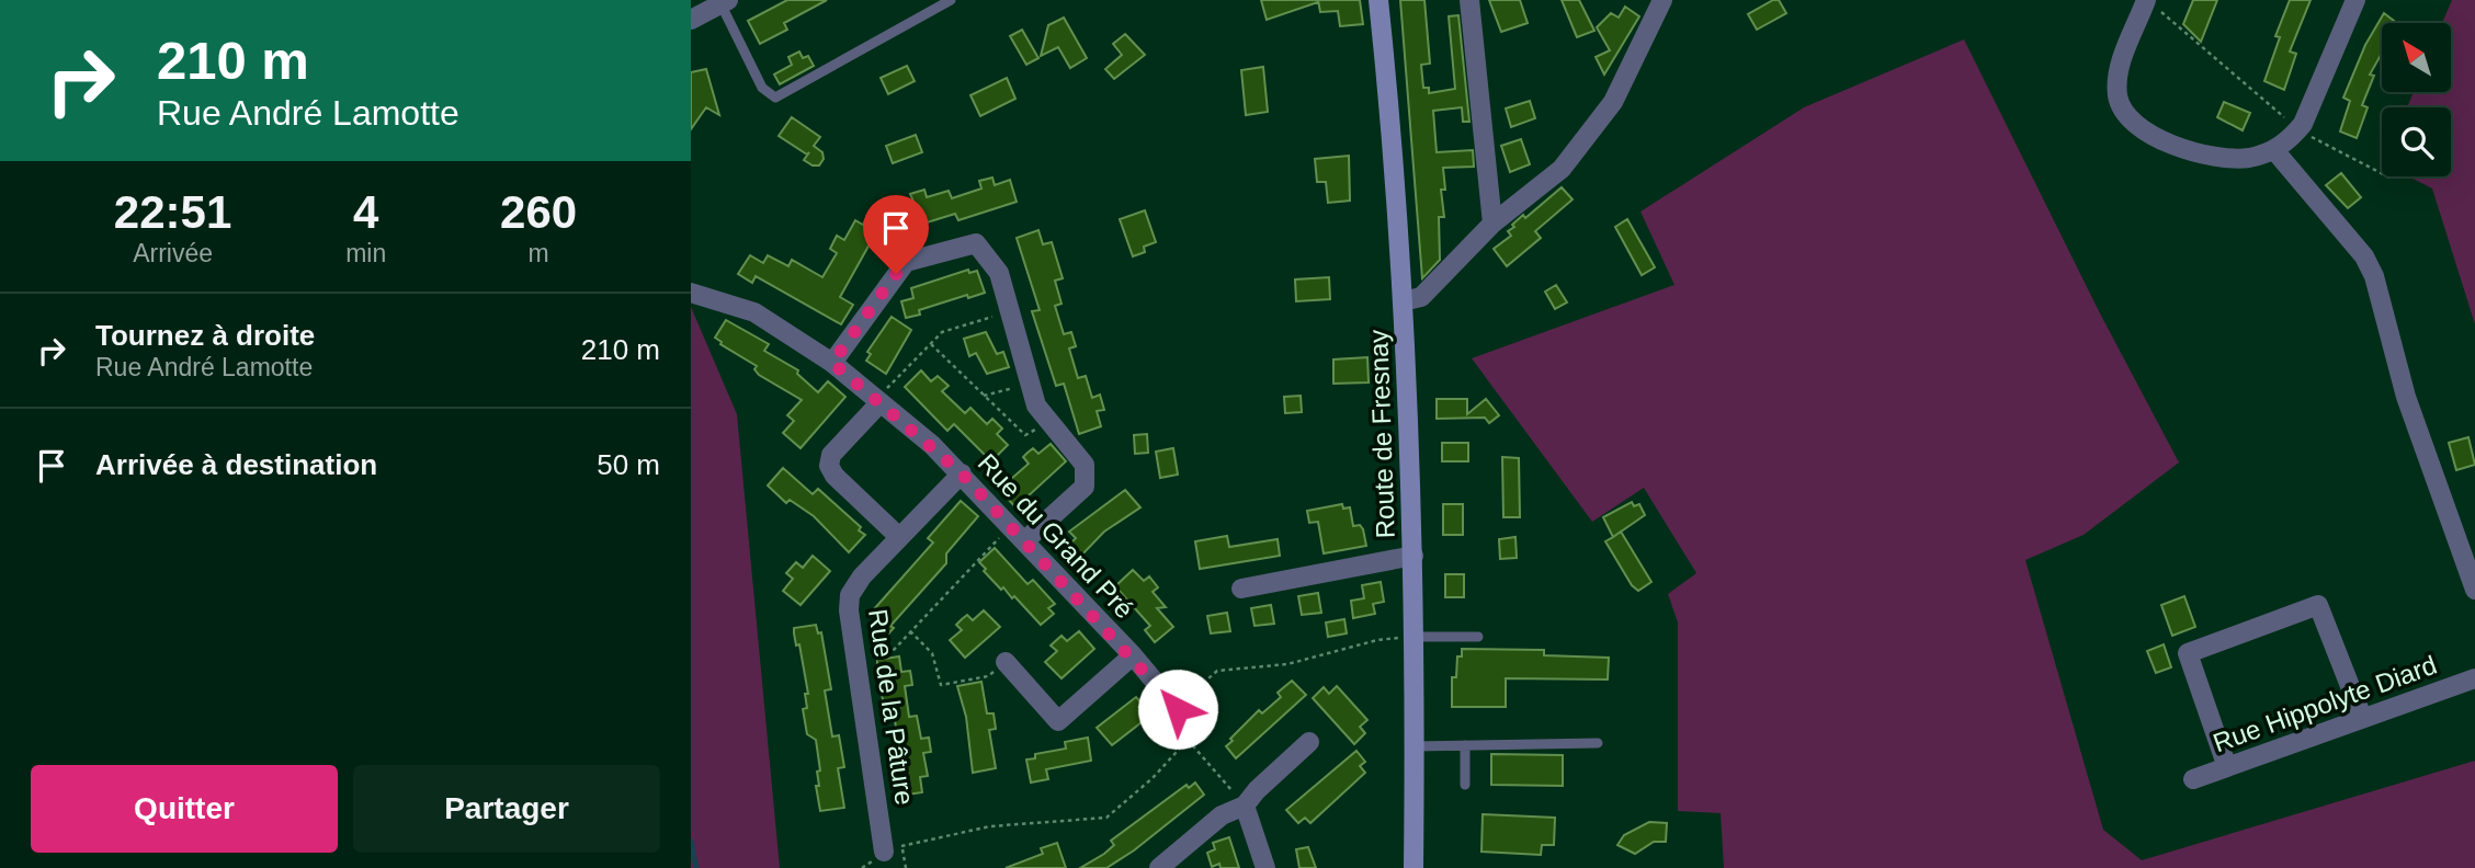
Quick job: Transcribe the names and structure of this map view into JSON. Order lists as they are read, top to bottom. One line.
{"streets":{"street":["Route de Fresnay","Rue du Grand Pré","Rue Hippolyte Diard","Rue de la Pâture"]},"crossings":[["Rue du Grand Pré","Rue de la Pâture"]],"north":"top left","page":{"turn":["210 m","Rue André Lamotte"],"eta":["22:51","Arrivée","4","min","260","m"],"list":[{"name":"Tournez à droite","note":"Rue André Lamotte","value":"210 m"},{"name":"Arrivée à destination","value":"50 m"}],"buttons":["Quitter","Partager"]}}
